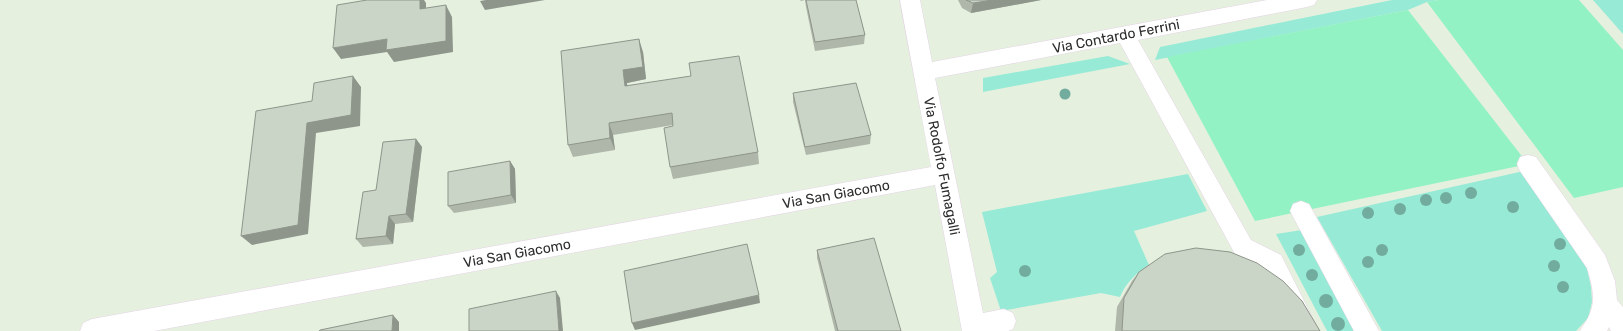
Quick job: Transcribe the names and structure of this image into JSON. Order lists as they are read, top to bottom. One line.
{"streets":{"street":["Via Contardo Ferrini","Via Rodolfo Fumagalli","Via San Giacomo"]},"crossings":[["Via Contardo Ferrini","Via Rodolfo Fumagalli"],["Via Rodolfo Fumagalli","Via San Giacomo"]]}
